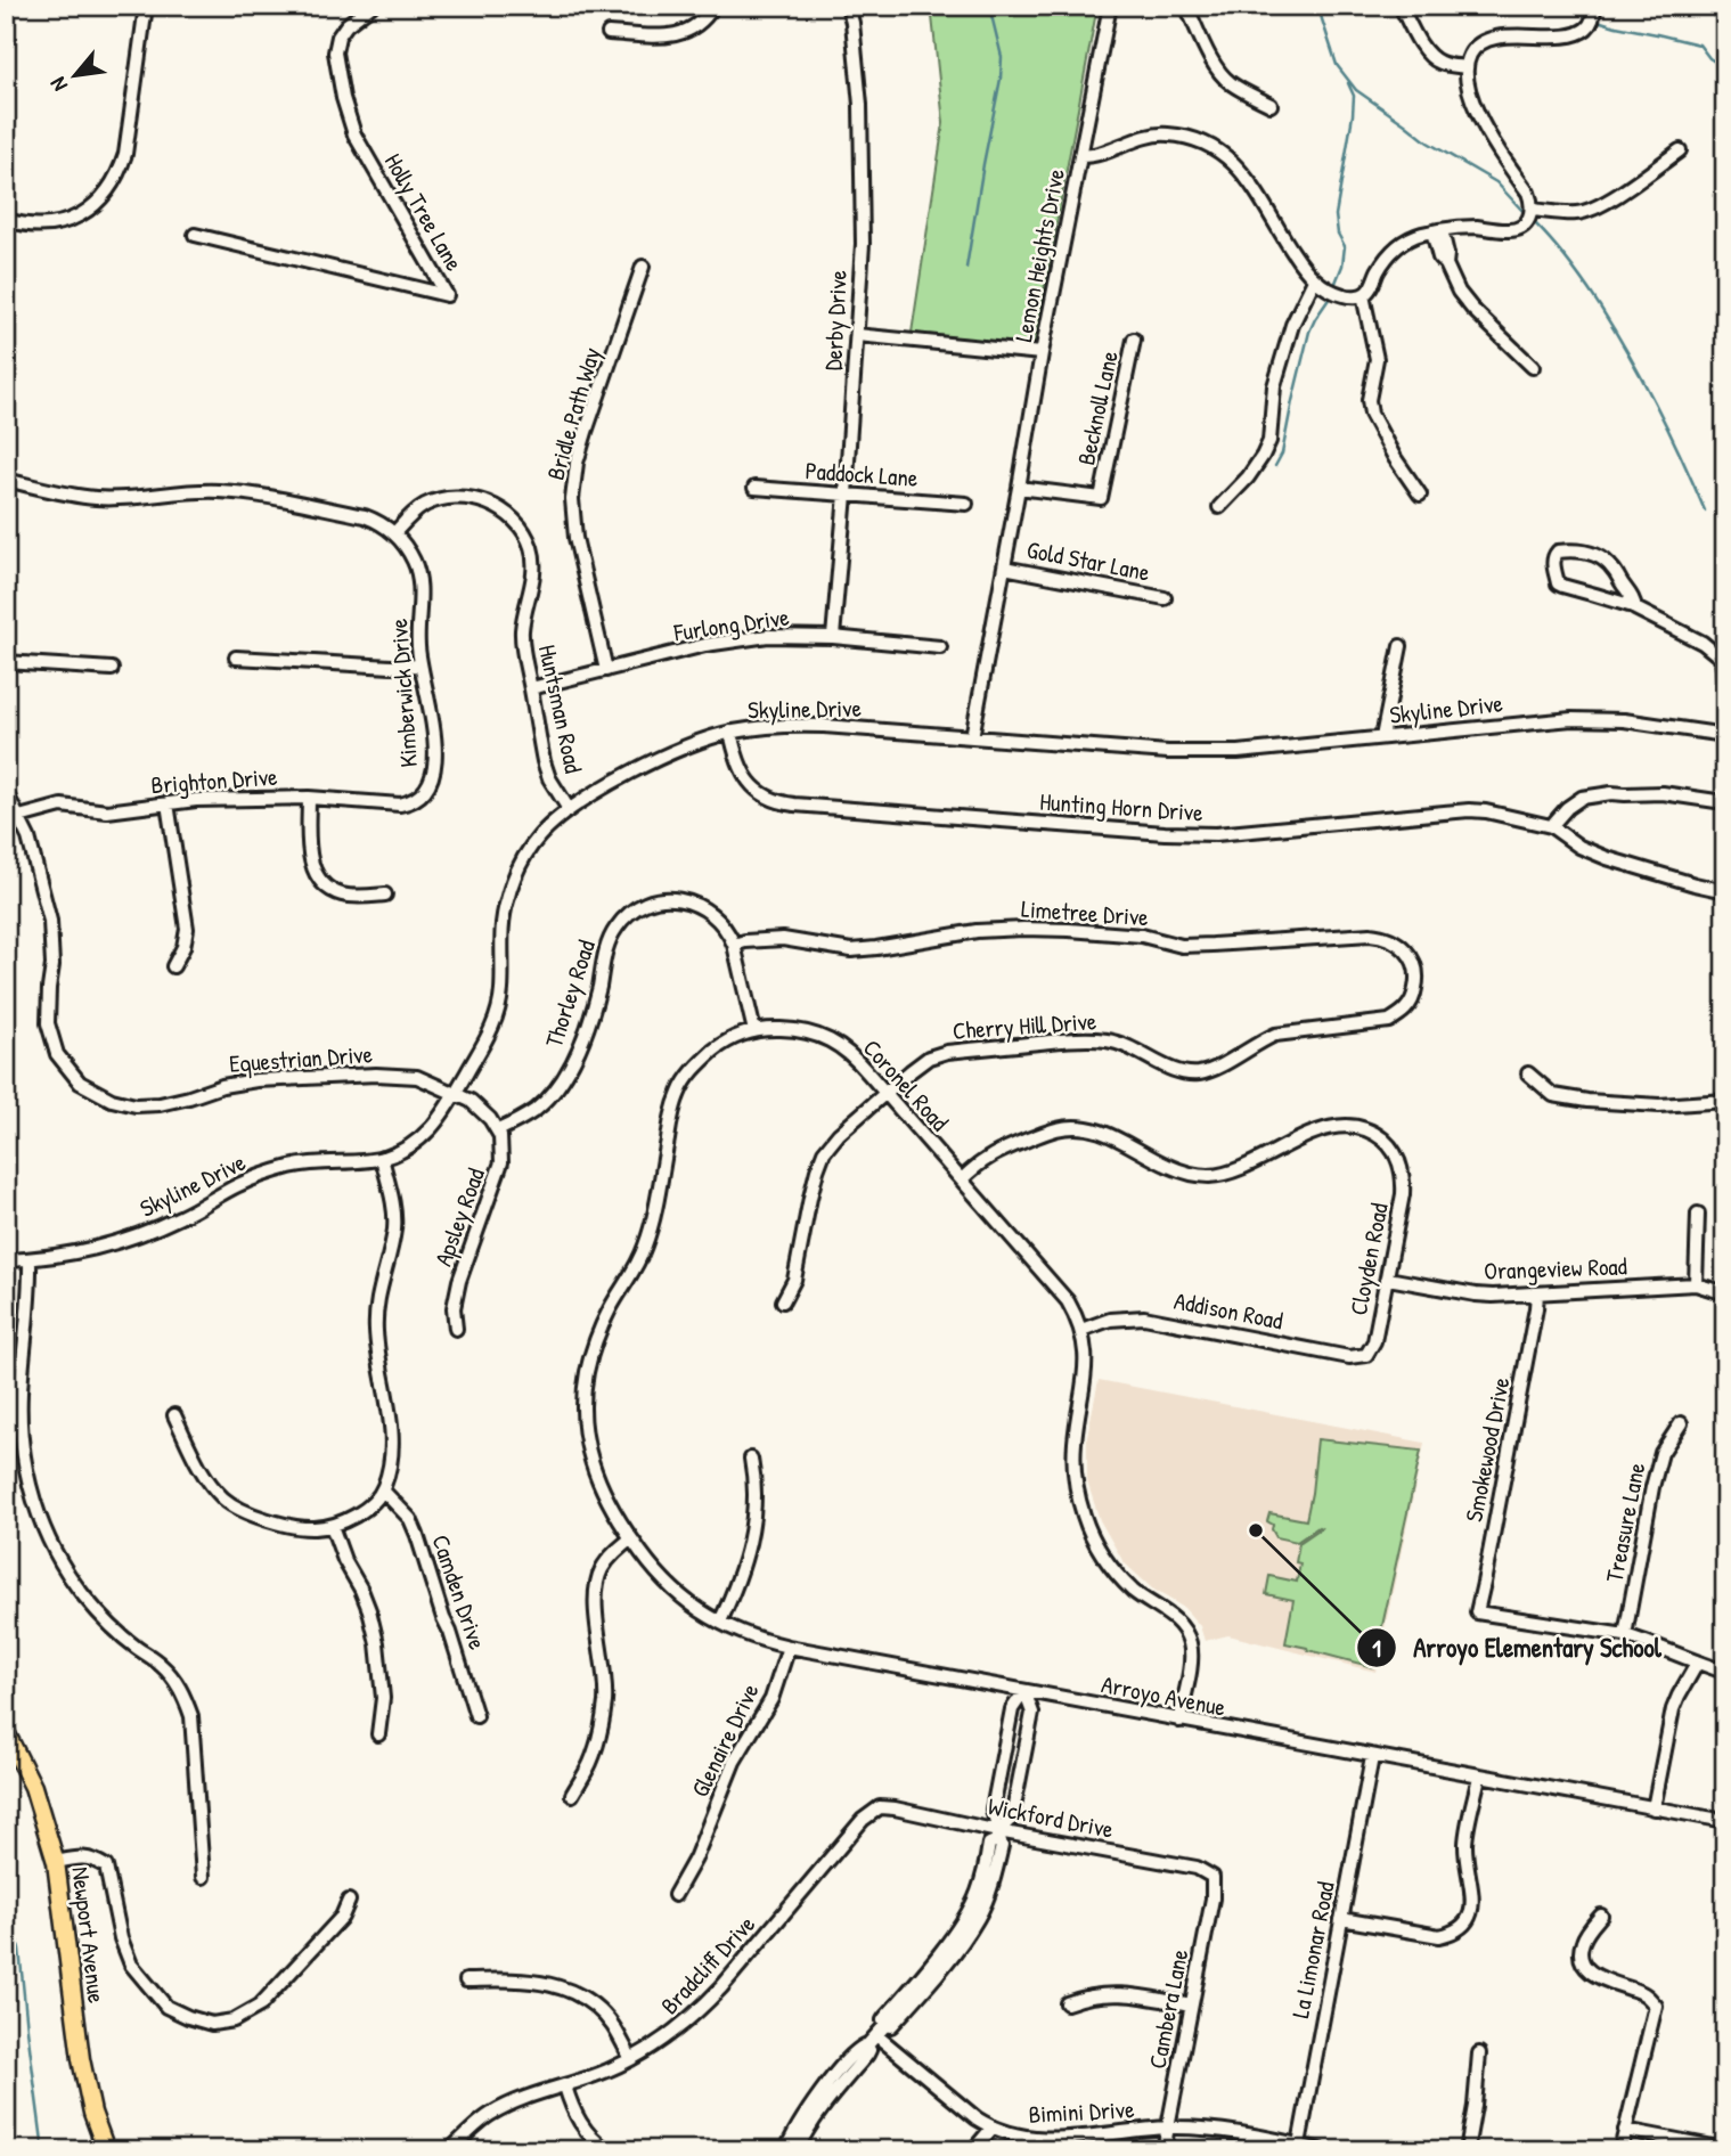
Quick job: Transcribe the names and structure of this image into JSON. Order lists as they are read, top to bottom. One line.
{"streets":{"main road":["Newport Avenue"],"street":["Holly Tree Lane","Lemon Heights Drive","Derby Drive","Becknoll Lane","Bridle Path Way","Paddock Lane","Gold Star Lane","Furlong Drive","Kimberwick Drive","Huntsman Road","Skyline Drive","Brighton Drive","Hunting Horn Drive","Limetree Drive","Thorley Road","Cherry Hill Drive","Equestrian Drive","Coronel Road","Apsley Road","Cloyden Road","Orangeview Road","Addison Road","Smokewood Drive","Treasure Lane","Camden Drive","Arroyo Avenue","Glenaire Drive","Wickford Drive","La Limonar Road","Bradcliff Drive","Cambera Lane","Bimini Drive"]},"crossings":[["Lemon Heights Drive","Becknoll Lane"],["Lemon Heights Drive","Gold Star Lane"],["Lemon Heights Drive","Skyline Drive"],["Derby Drive","Paddock Lane"],["Derby Drive","Furlong Drive"],["Bridle Path Way","Furlong Drive"],["Furlong Drive","Huntsman Road"],["Kimberwick Drive","Huntsman Road"],["Kimberwick Drive","Brighton Drive"],["Huntsman Road","Skyline Drive"],["Skyline Drive","Hunting Horn Drive"],["Skyline Drive","Equestrian Drive"],["Brighton Drive","Equestrian Drive"],["Limetree Drive","Thorley Road"],["Limetree Drive","Cherry Hill Drive"],["Thorley Road","Coronel Road"],["Thorley Road","Apsley Road"],["Cherry Hill Drive","Coronel Road"],["Coronel Road","Cloyden Road"],["Coronel Road","Addison Road"],["Coronel Road","Arroyo Avenue"],["Cloyden Road","Orangeview Road"],["Cloyden Road","Addison Road"],["Orangeview Road","Smokewood Drive"],["Smokewood Drive","Treasure Lane"],["Arroyo Avenue","Glenaire Drive"],["Arroyo Avenue","La Limonar Road"],["Wickford Drive","Bradcliff Drive"],["Wickford Drive","Cambera Lane"],["La Limonar Road","Bimini Drive"],["Cambera Lane","Bimini Drive"]],"places":["Arroyo Elementary School"],"north":"bottom left"}
